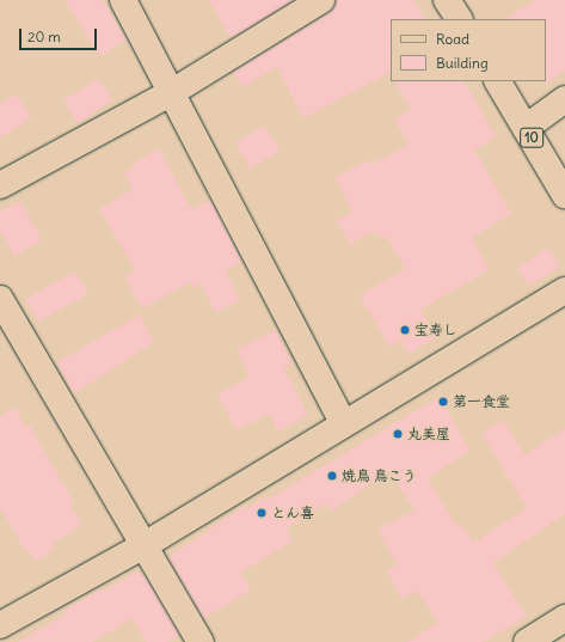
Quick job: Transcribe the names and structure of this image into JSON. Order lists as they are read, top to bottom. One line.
{"streets":{"street":["10"]},"places":["宝寿し","第一食堂","丸美屋","焼鳥 鳥こう","とん喜"],"legend":["Road","Building"],"scale_bar":"20 m"}
